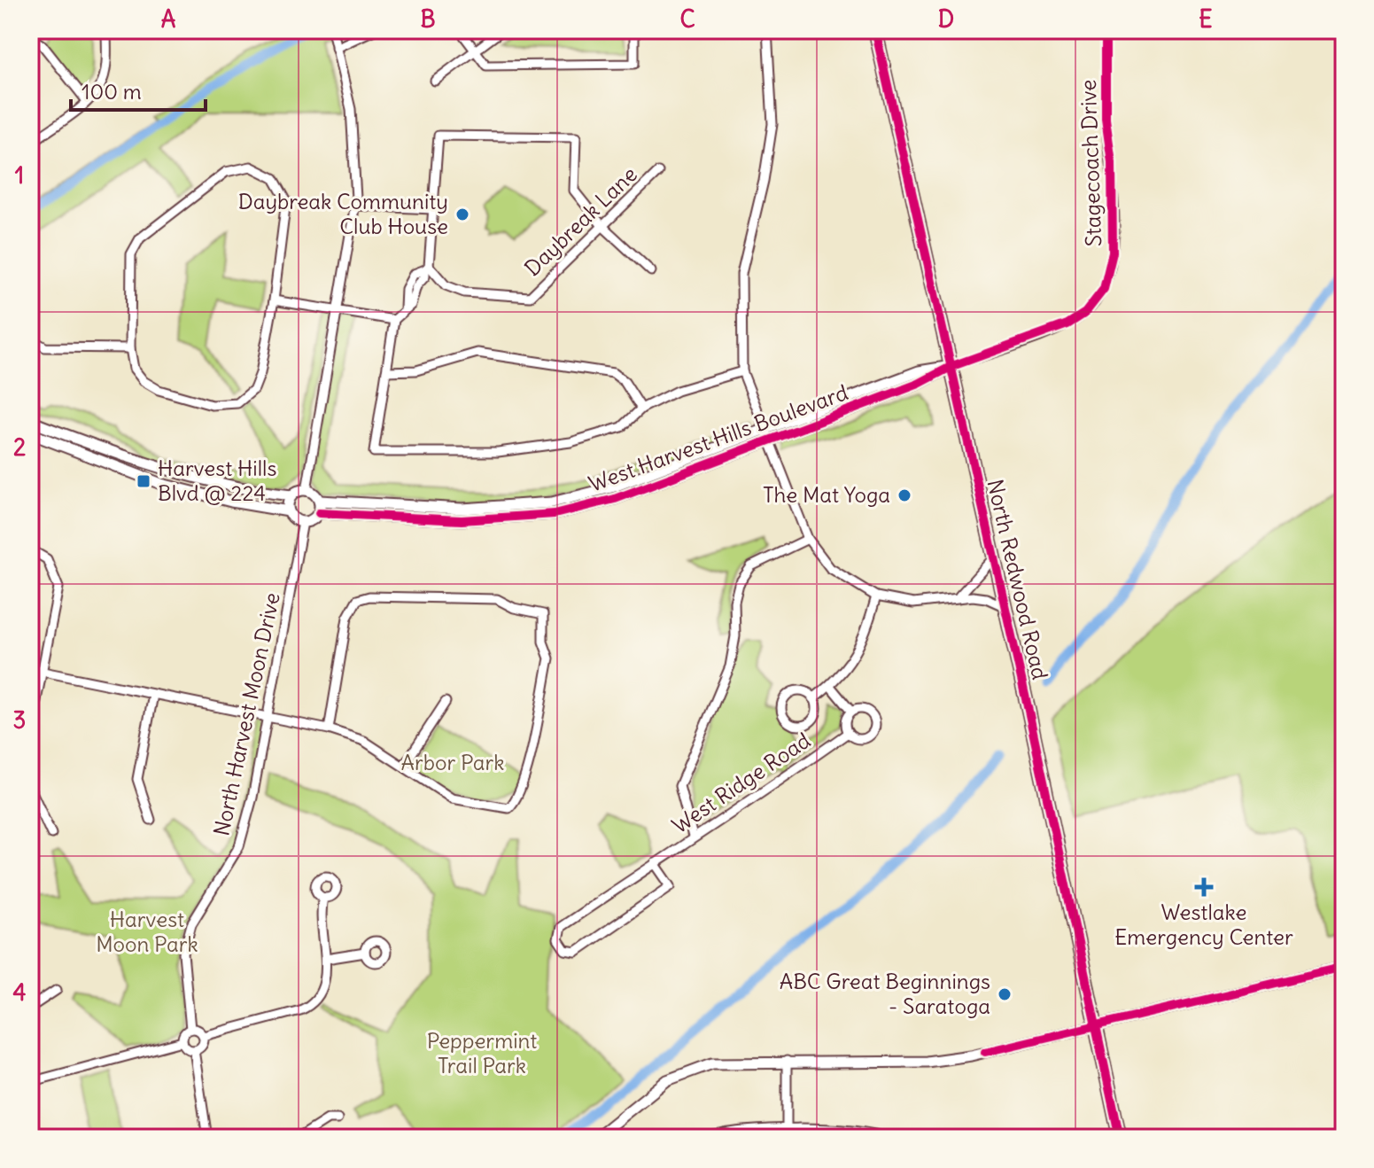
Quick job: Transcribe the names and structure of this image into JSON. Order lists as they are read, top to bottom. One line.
{"streets":{"main road":["North Redwood Road"],"street":["Stagecoach Drive","Daybreak Lane","West Harvest Hills Boulevard","North Harvest Moon Drive","West Ridge Road"]},"crossings":[["Stagecoach Drive","West Harvest Hills Boulevard"],["Stagecoach Drive","North Redwood Road"],["West Harvest Hills Boulevard","North Redwood Road"],["West Harvest Hills Boulevard","North Harvest Moon Drive"]],"parks":["Arbor Park","Harvest Moon Park","Peppermint Trail Park"],"places":{"other":["Daybreak Community Club House","The Mat Yoga","ABC Great Beginnings - Saratoga"],"transit":["Harvest Hills Blvd @ 224"],"health":["Westlake Emergency Center"]},"scale_bar":"100 m","grid":{"columns":["A","B","C","D","E"],"rows":["1","2","3","4"]}}
